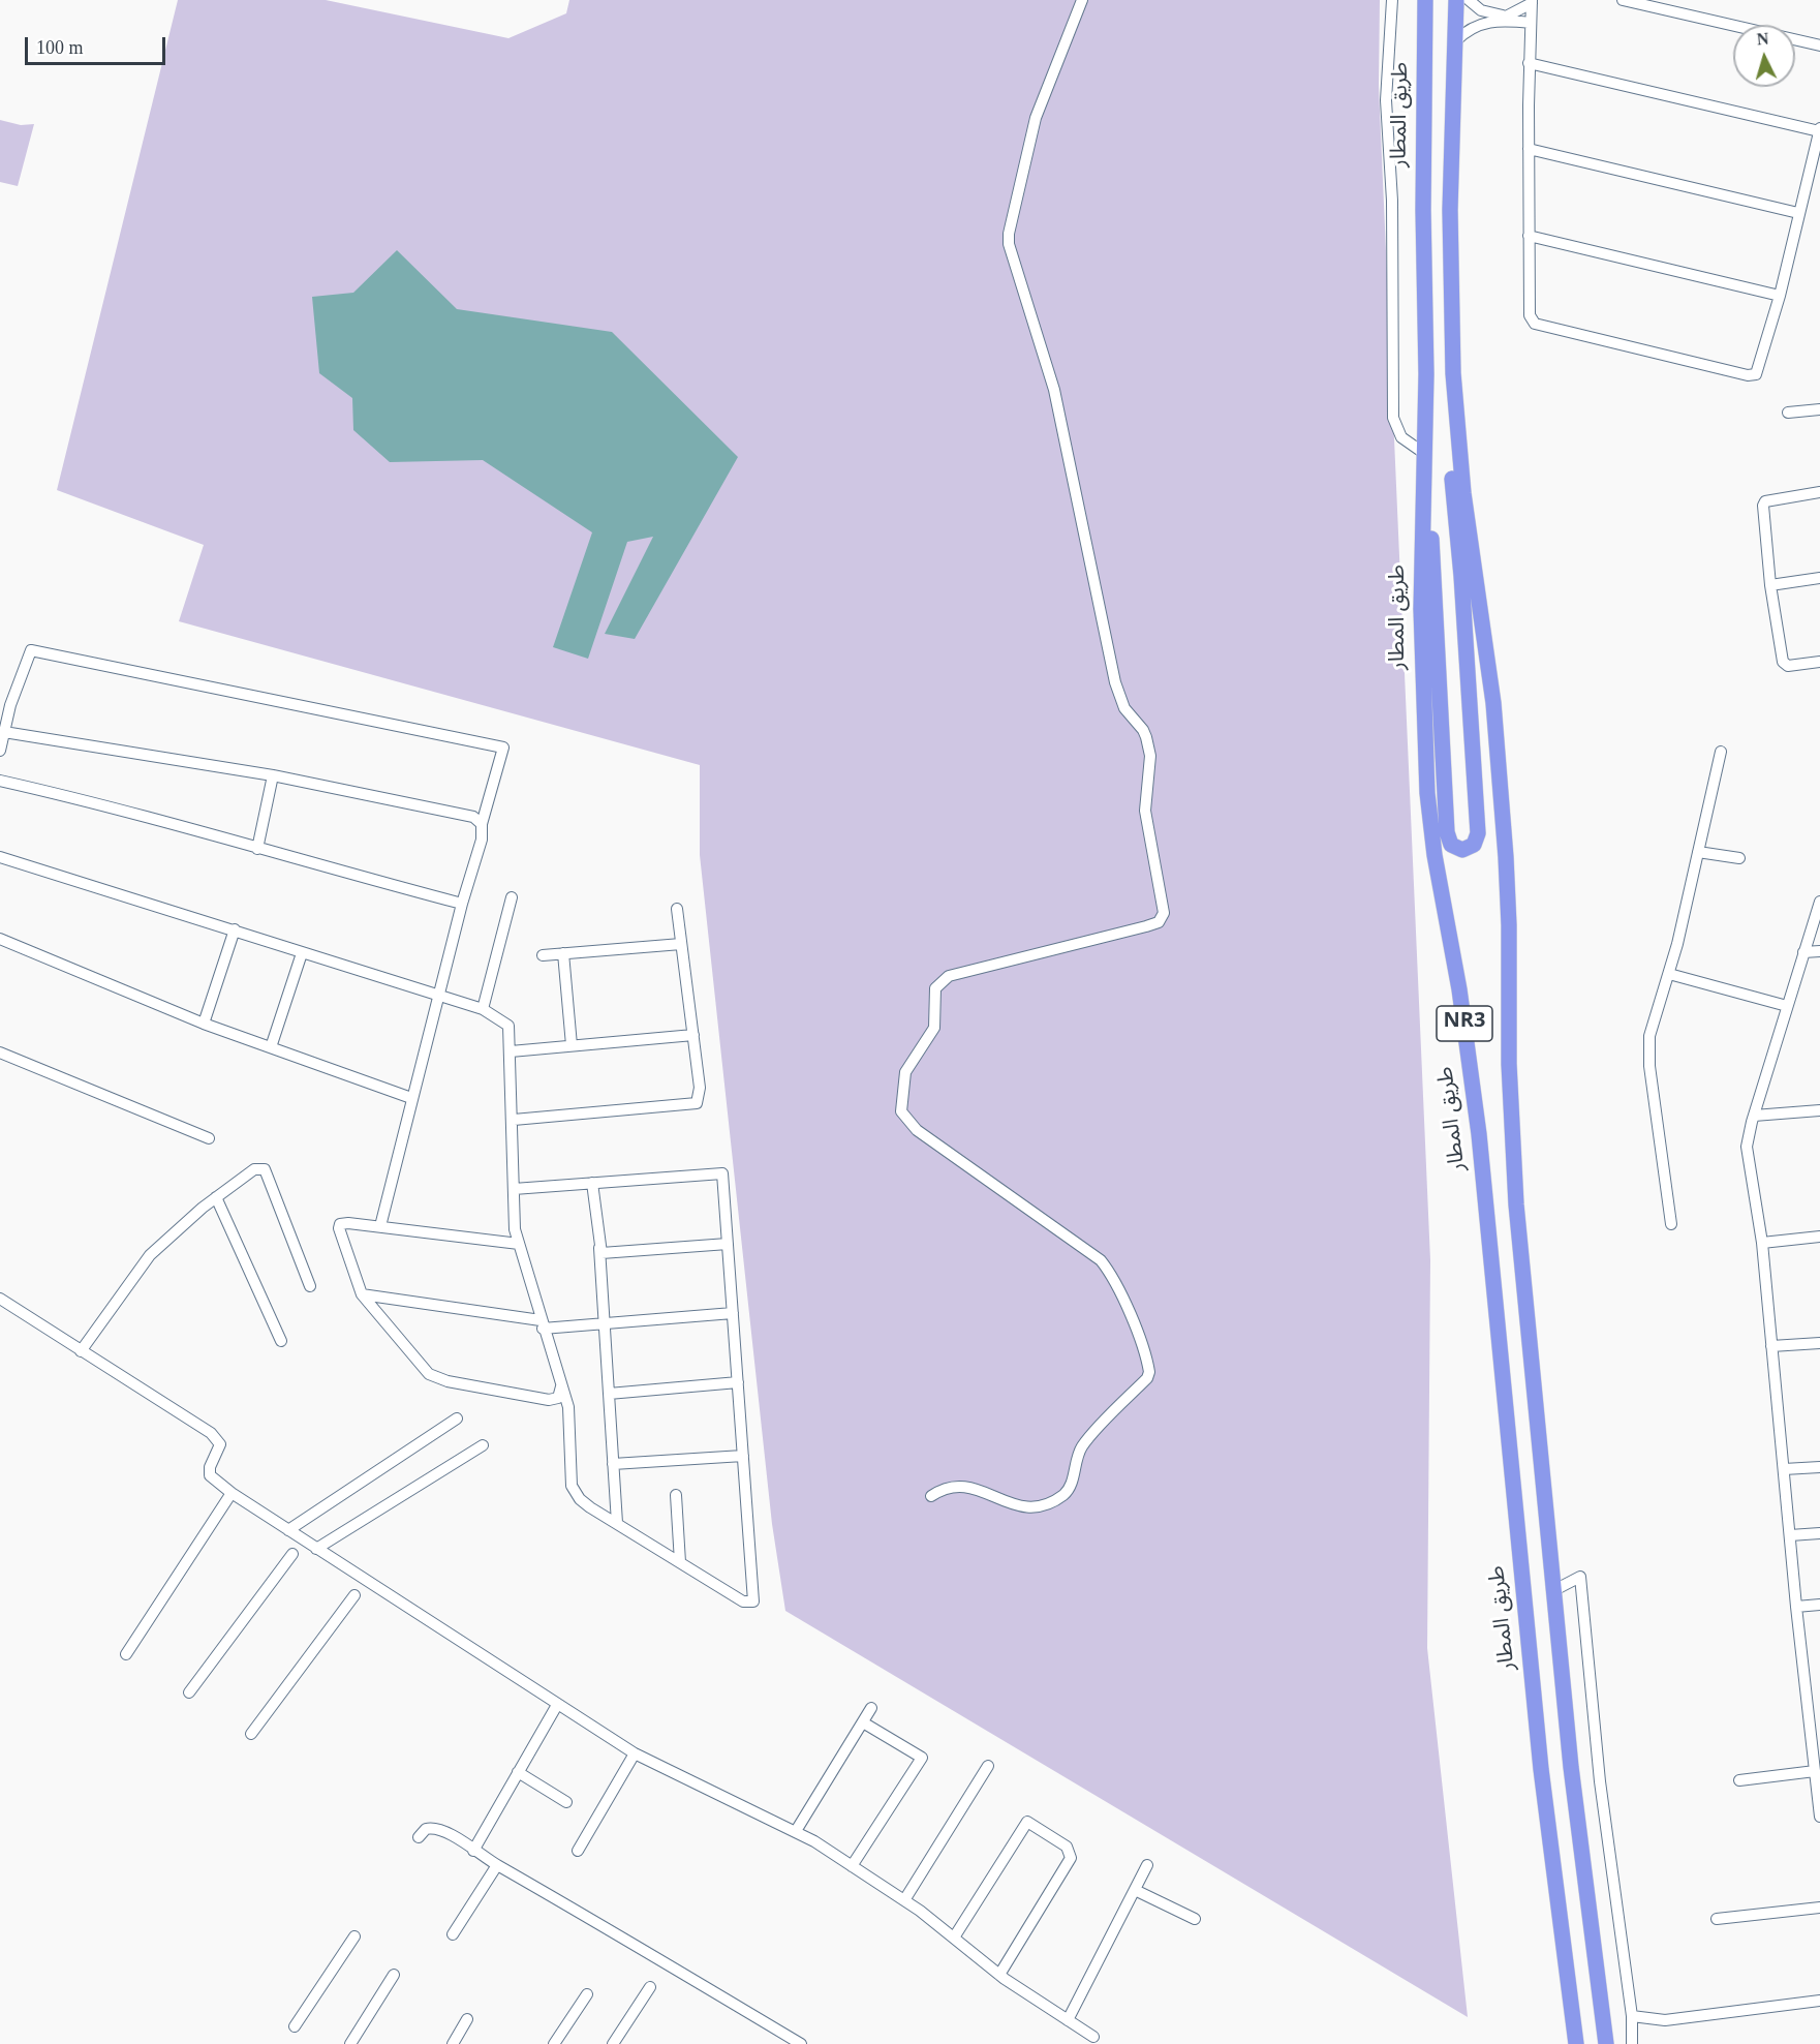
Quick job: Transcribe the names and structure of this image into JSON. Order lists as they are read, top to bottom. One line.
{"streets":{"highway":["طريق المطار","NR3"]},"scale_bar":"100 m","north":"top"}
